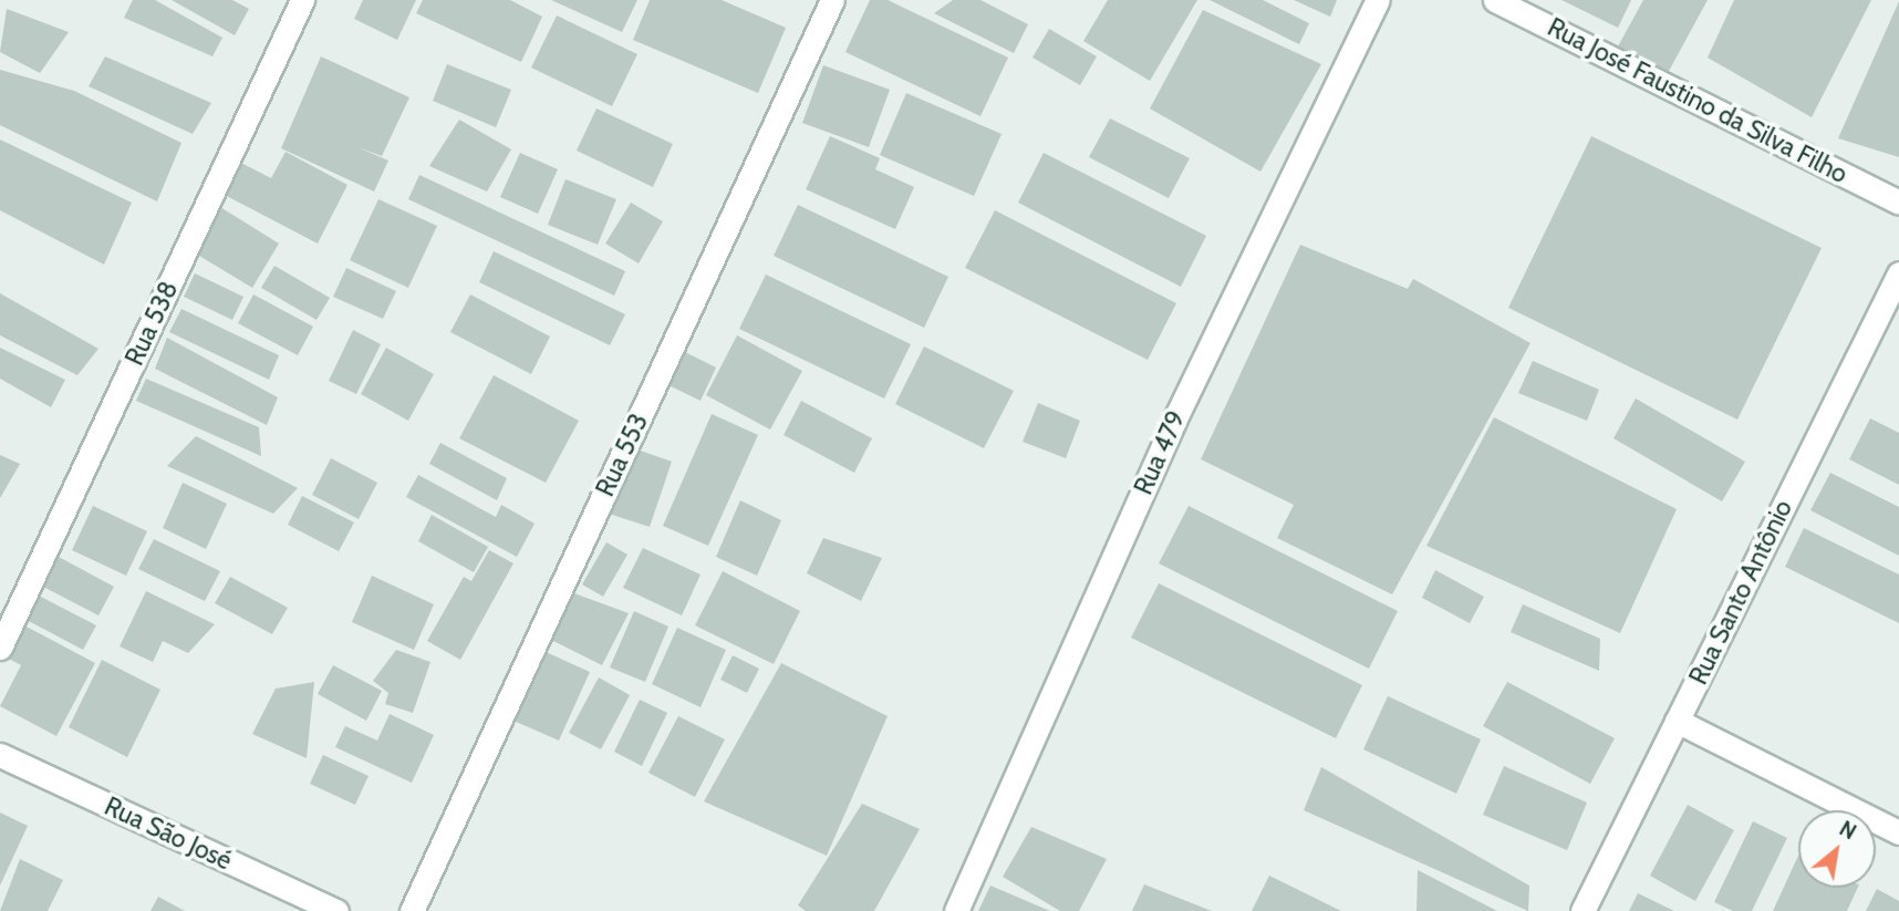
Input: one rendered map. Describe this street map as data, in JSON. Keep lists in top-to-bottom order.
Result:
{
  "streets": {
    "street": [
      "Rua José Faustino da Silva Filho",
      "Rua 538",
      "Rua 479",
      "Rua 553",
      "Rua Santo Antônio",
      "Rua São José"
    ]
  },
  "north": "top right"
}
